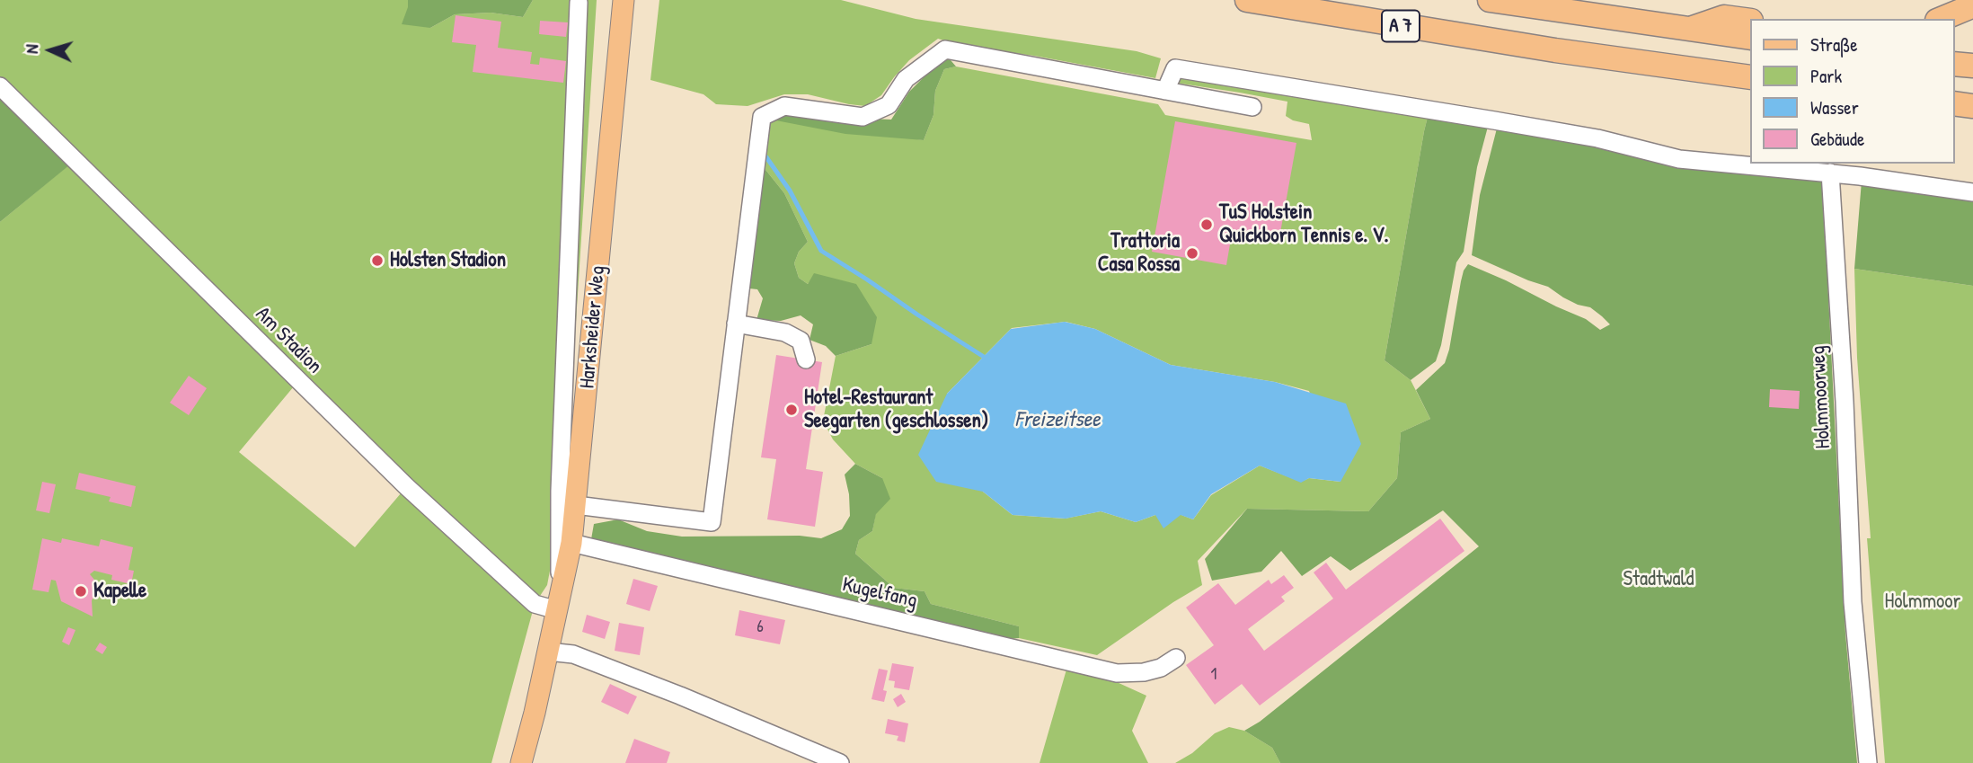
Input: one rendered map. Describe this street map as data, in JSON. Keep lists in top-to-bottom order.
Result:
{
  "streets": {
    "highway": ["A 7"],
    "main road": ["Harksheider Weg"],
    "street": ["Am Stadion", "Holmmoorweg", "Kugelfang"]
  },
  "crossings": [
    ["Harksheider Weg", "Am Stadion"],
    ["Harksheider Weg", "Kugelfang"]
  ],
  "water": ["Freizeitsee"],
  "parks": ["Stadtwald", "Holmmoor"],
  "places": [
    "TuS Holstein Quickborn Tennis e. V.",
    "Trattoria Casa Rossa",
    "Holsten Stadion",
    "Hotel-Restaurant Seegarten (geschlossen)",
    "Kapelle"
  ],
  "house_numbers": ["6", "1"],
  "legend": [
    "Straße",
    "Park",
    "Wasser",
    "Gebäude"
  ],
  "north": "left"
}
